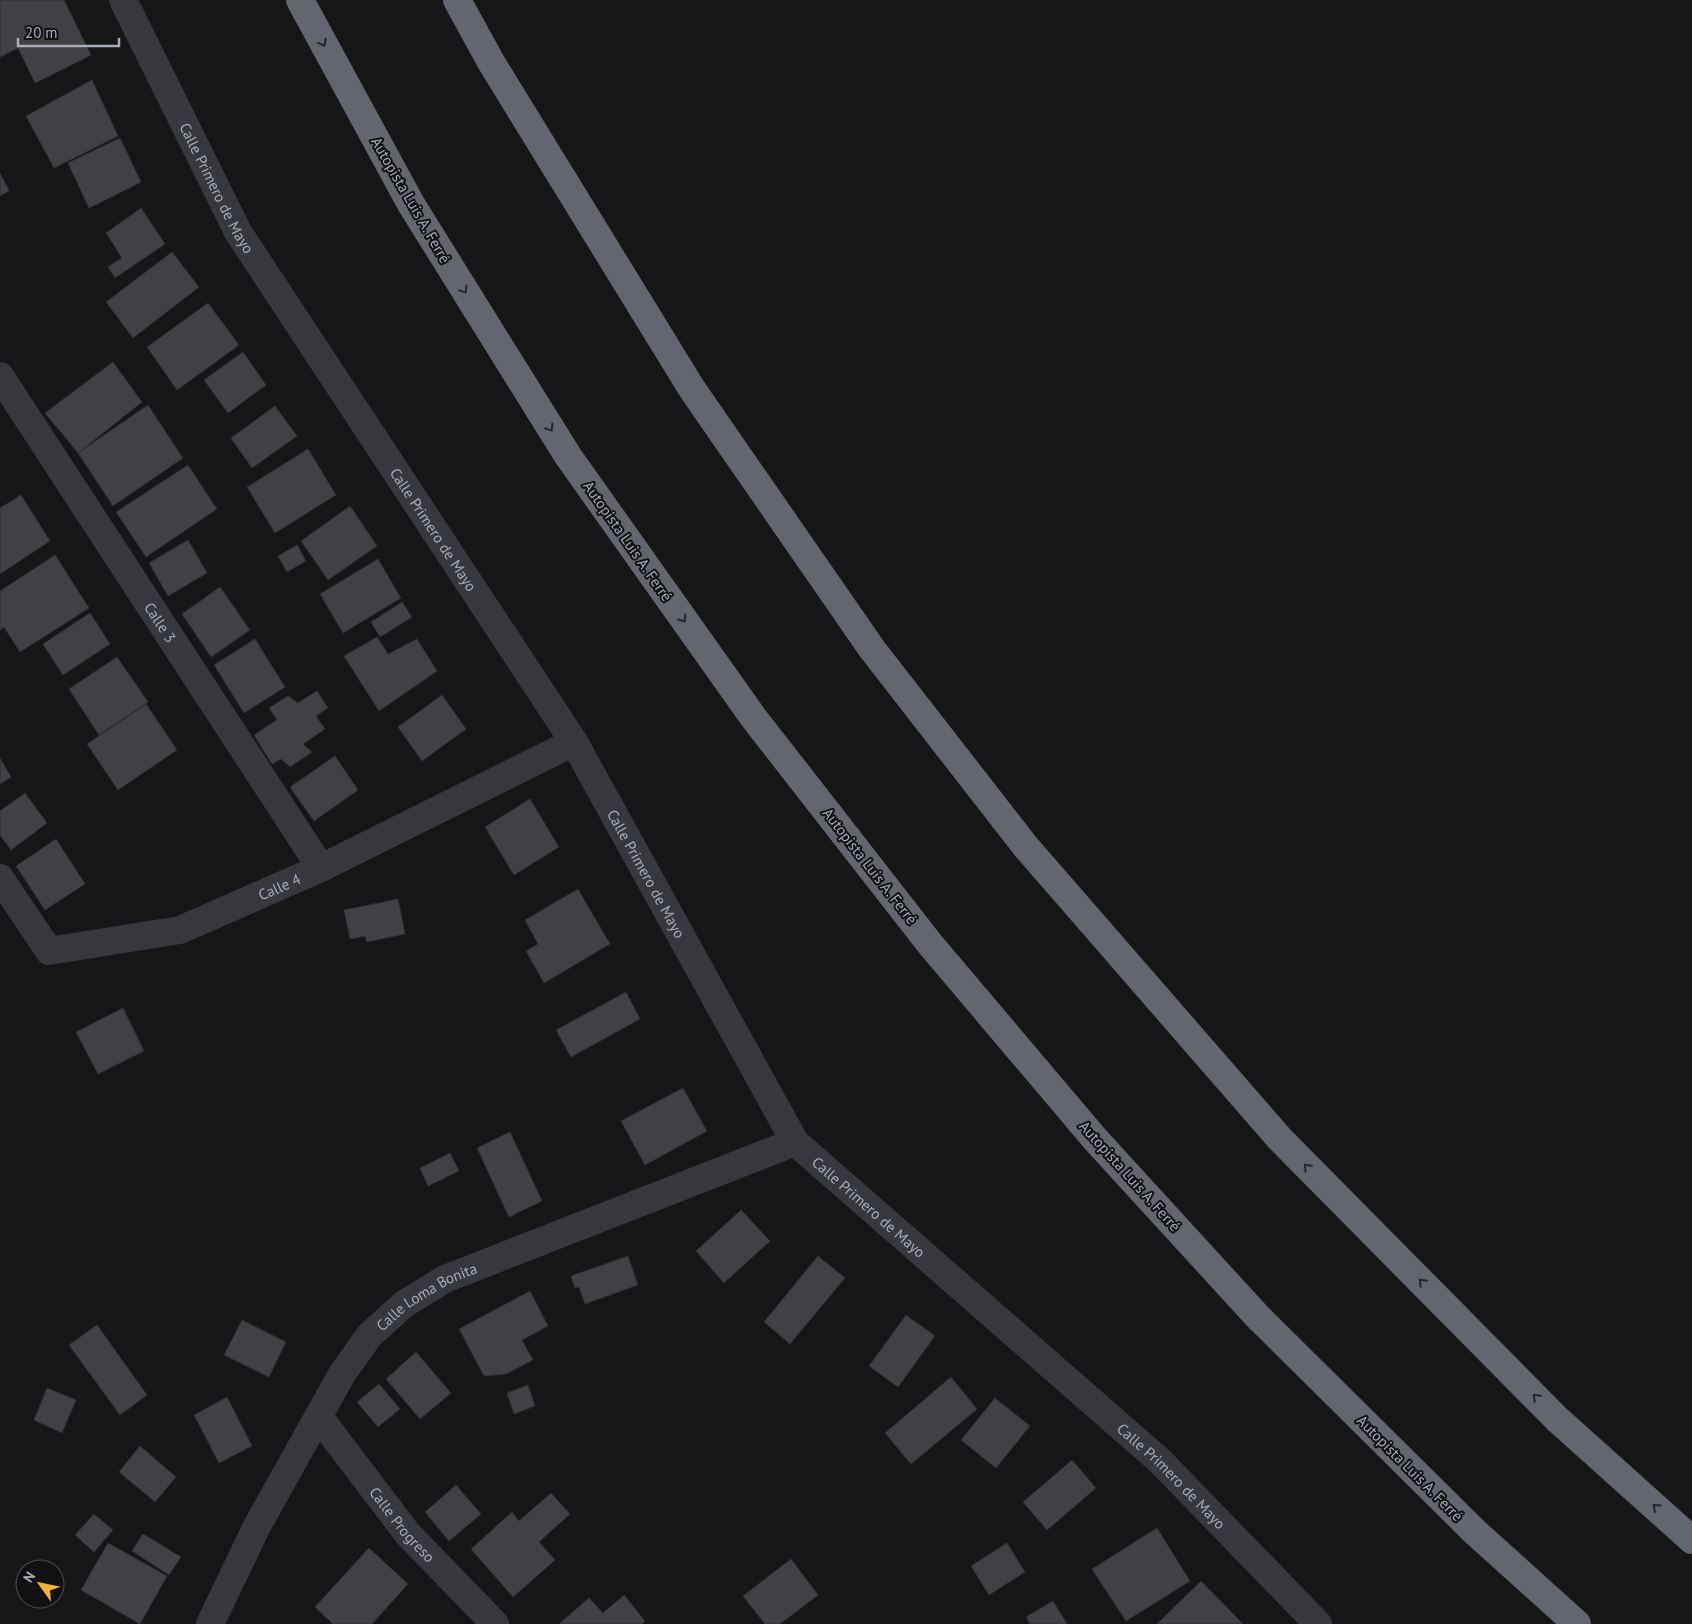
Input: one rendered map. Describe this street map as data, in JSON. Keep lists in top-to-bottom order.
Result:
{
  "streets": {
    "highway": ["Autopista Luis A. Ferré"],
    "street": [
      "Calle Primero de Mayo",
      "Calle 3",
      "Calle 4",
      "Calle Loma Bonita",
      "Calle Progreso"
    ]
  },
  "crossings": [
    ["Calle Primero de Mayo", "Calle 4"],
    ["Calle Primero de Mayo", "Calle Loma Bonita"],
    ["Calle 3", "Calle 4"],
    ["Calle Loma Bonita", "Calle Progreso"]
  ],
  "scale_bar": "20 m",
  "north": "top left"
}
